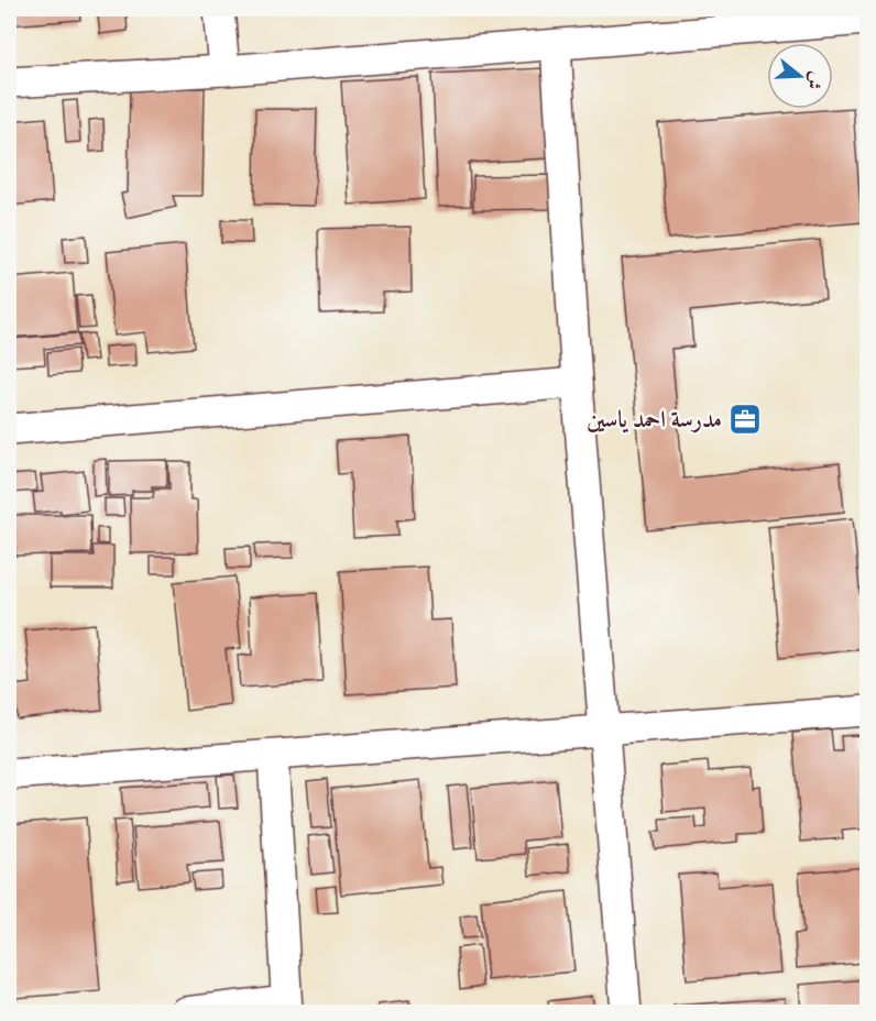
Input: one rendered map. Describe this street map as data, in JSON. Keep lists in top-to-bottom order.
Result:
{
  "places": {
    "office": ["مدرسة احمد ياسين"]
  },
  "north": "right"
}
